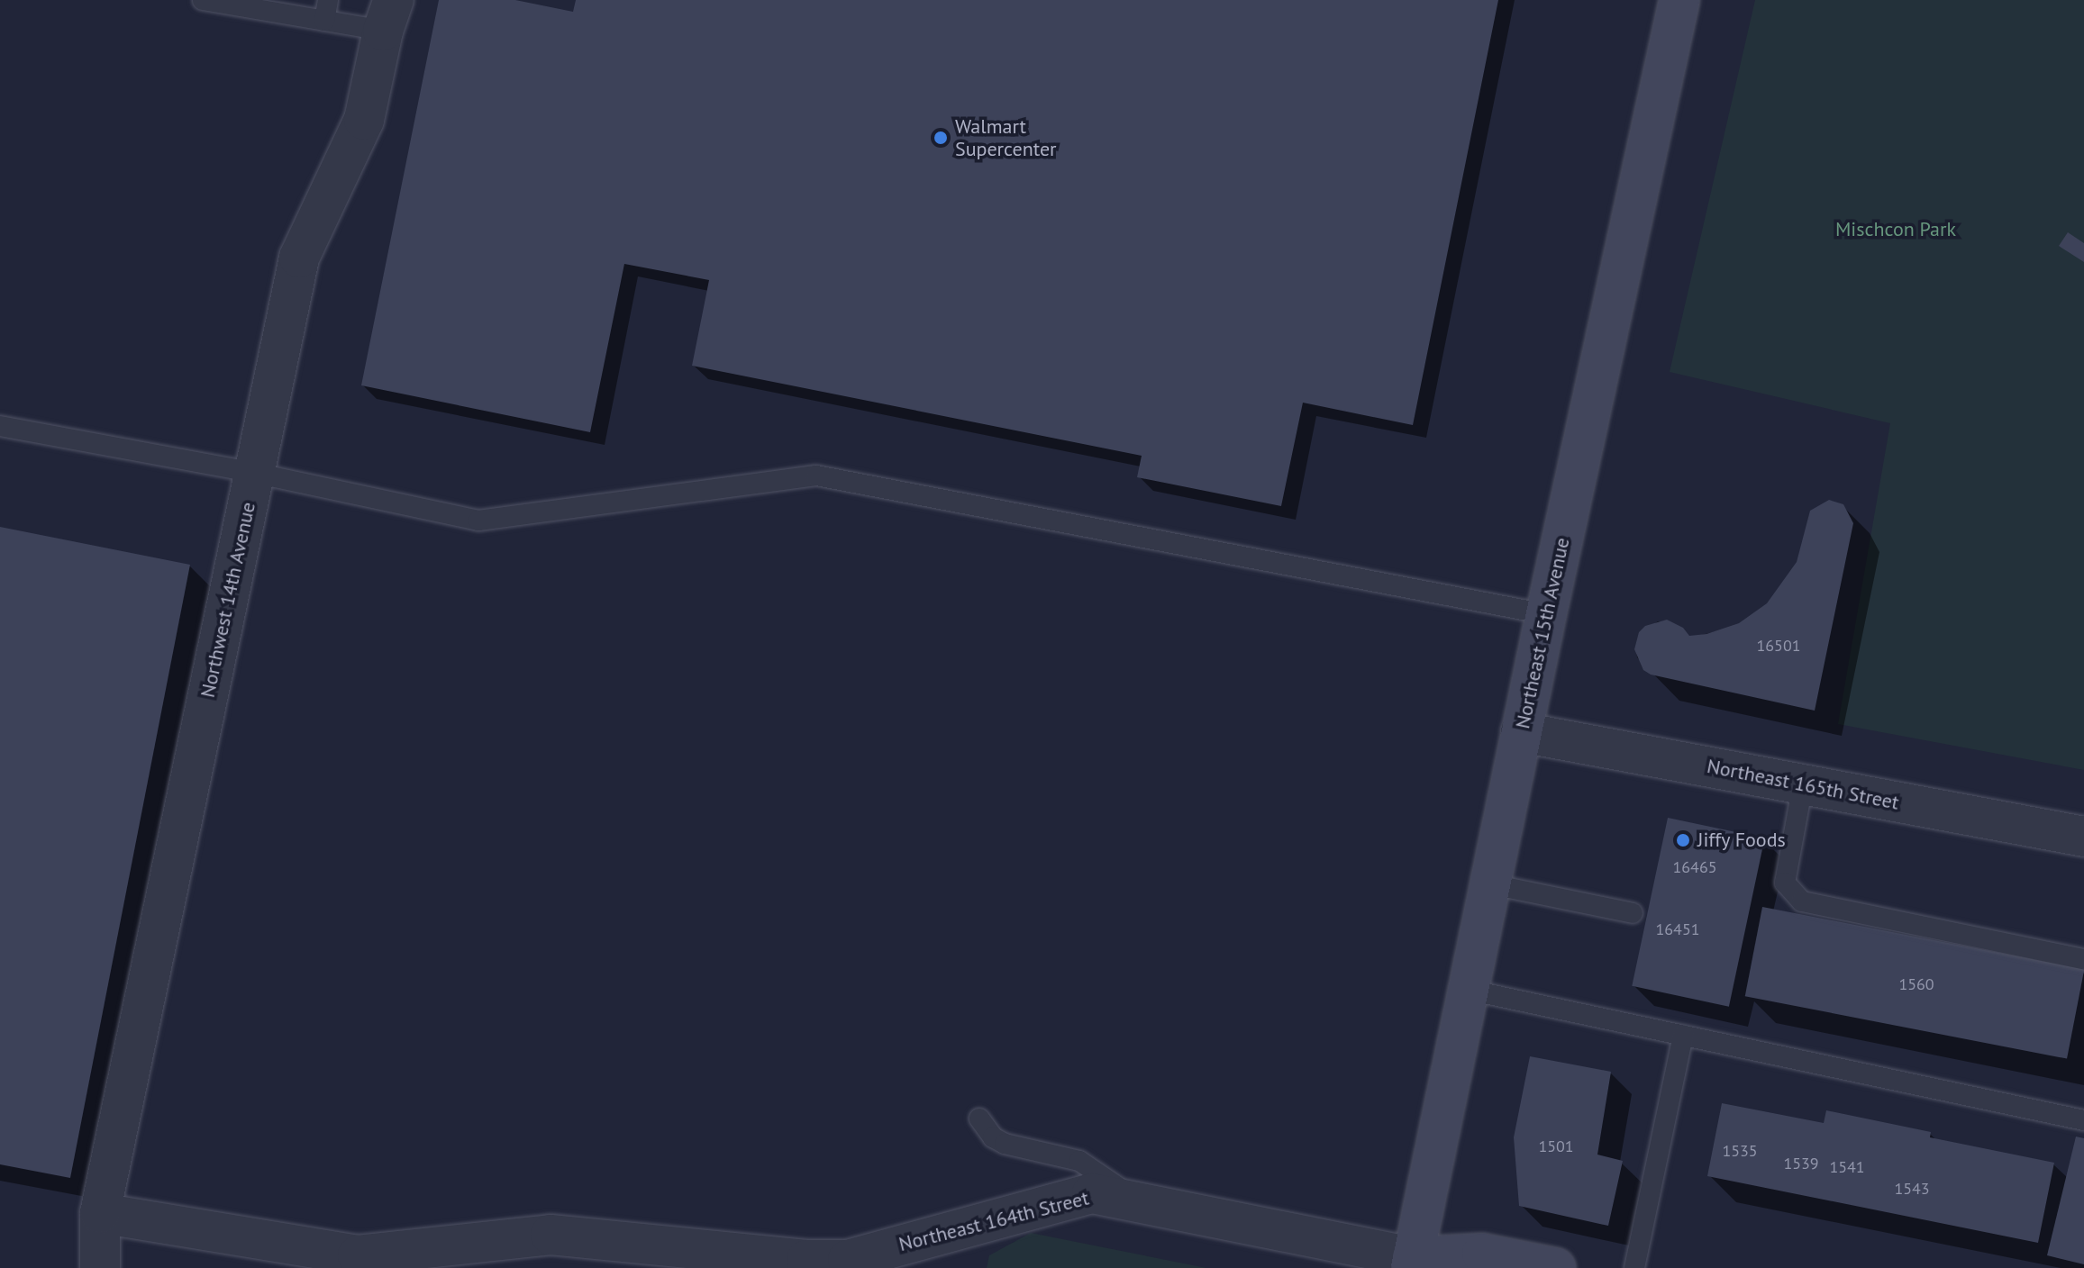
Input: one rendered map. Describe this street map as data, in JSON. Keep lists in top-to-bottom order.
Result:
{
  "streets": {
    "street": [
      "Northwest 14th Avenue",
      "Northeast 15th Avenue",
      "Northeast 165th Street",
      "Northeast 164th Street"
    ]
  },
  "crossings": [
    ["Northwest 14th Avenue", "Northeast 164th Street"],
    ["Northeast 15th Avenue", "Northeast 165th Street"],
    ["Northeast 15th Avenue", "Northeast 164th Street"]
  ],
  "parks": ["Mischcon Park"],
  "places": ["Walmart Supercenter", "Jiffy Foods"],
  "house_numbers": [
    "16501",
    "16465",
    "16451",
    "1560",
    "1501",
    "1535",
    "1539",
    "1541",
    "1543"
  ]
}
